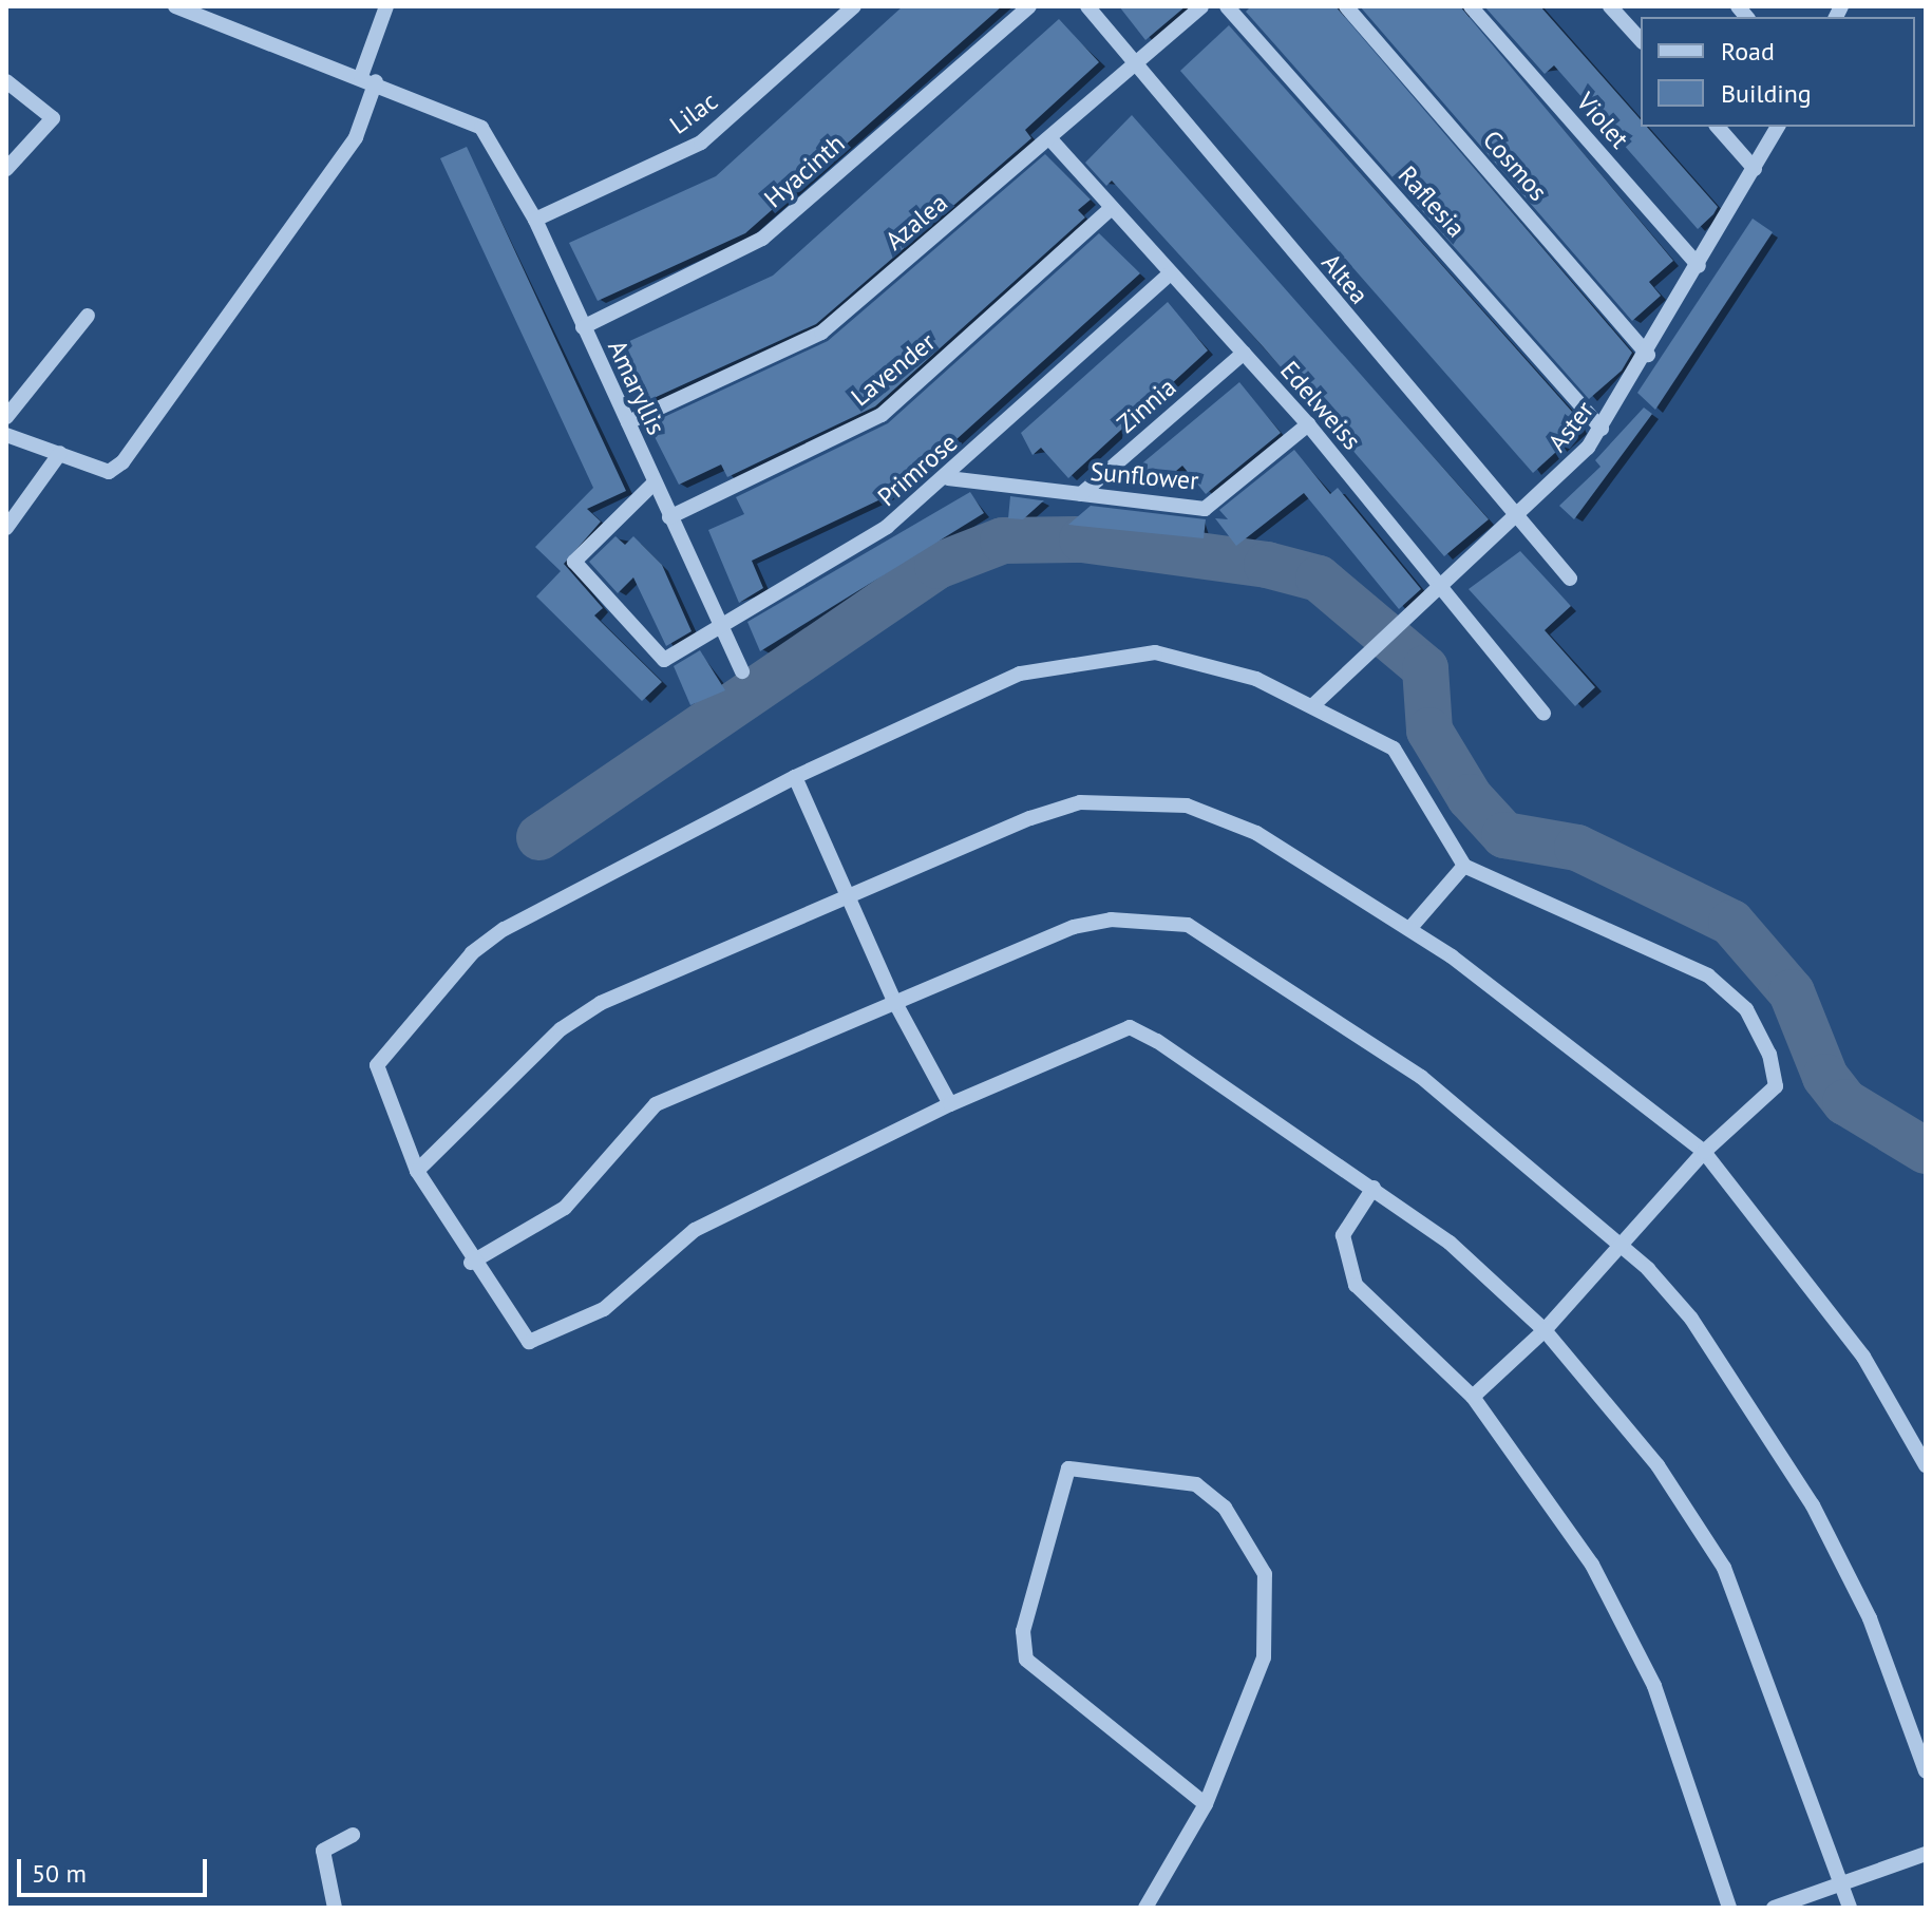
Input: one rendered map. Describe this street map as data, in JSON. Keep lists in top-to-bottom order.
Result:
{
  "streets": {
    "street": [
      "Lilac",
      "Violet",
      "Cosmos",
      "Hyacinth",
      "Raflesia",
      "Azalea",
      "Altea",
      "Lavender",
      "Amaryllis",
      "Zinnia",
      "Edelweiss",
      "Aster",
      "Primrose",
      "Sunflower"
    ]
  },
  "crossings": [
    ["Lilac", "Amaryllis"],
    ["Violet", "Aster"],
    ["Cosmos", "Aster"],
    ["Hyacinth", "Amaryllis"],
    ["Raflesia", "Aster"],
    ["Azalea", "Altea"],
    ["Azalea", "Amaryllis"],
    ["Azalea", "Edelweiss"],
    ["Altea", "Aster"],
    ["Lavender", "Amaryllis"],
    ["Lavender", "Edelweiss"],
    ["Amaryllis", "Primrose"],
    ["Zinnia", "Edelweiss"],
    ["Zinnia", "Sunflower"],
    ["Edelweiss", "Aster"],
    ["Edelweiss", "Primrose"],
    ["Edelweiss", "Sunflower"],
    ["Primrose", "Sunflower"]
  ],
  "legend": ["Road", "Building"],
  "scale_bar": "50 m"
}
